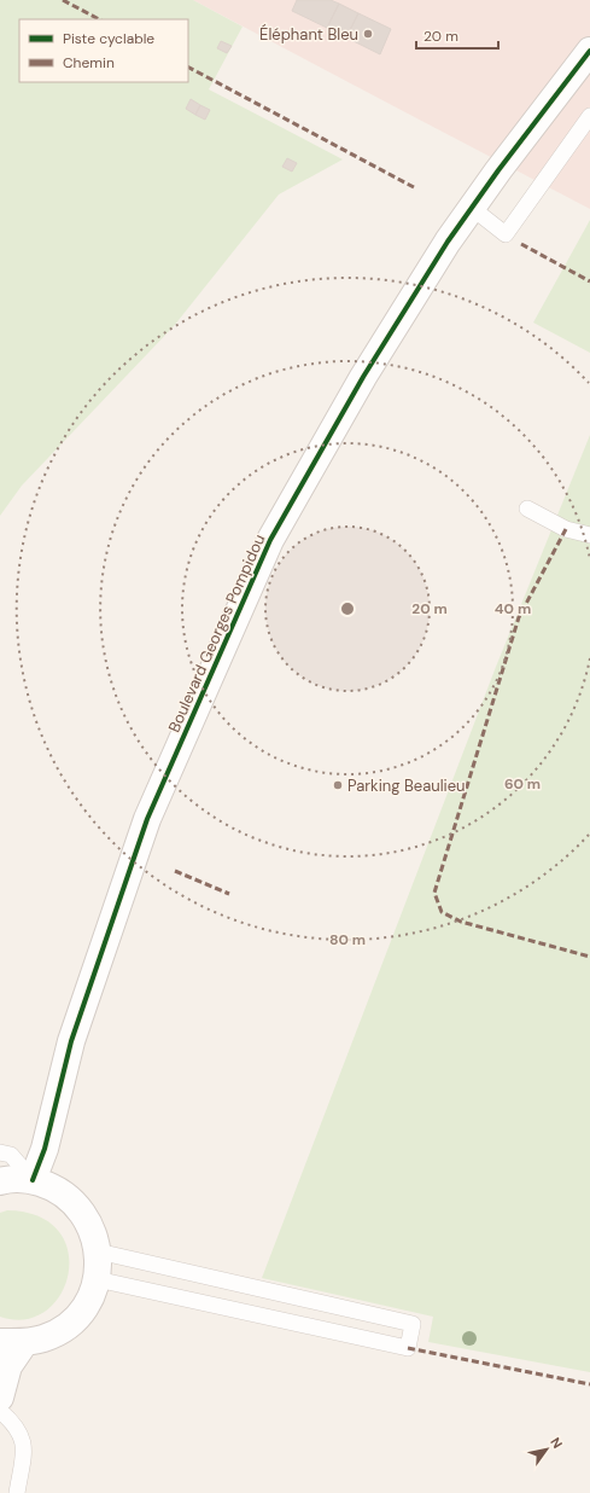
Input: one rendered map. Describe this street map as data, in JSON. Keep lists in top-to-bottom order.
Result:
{
  "streets": {
    "street": ["Boulevard Georges Pompidou"]
  },
  "places": ["Éléphant Bleu", "Parking Beaulieu"],
  "legend": ["Piste cyclable", "Chemin"],
  "scale_bar": "20 m",
  "north": "top right",
  "rings": [
    "20 m",
    "40 m",
    "60 m",
    "80 m"
  ]
}
